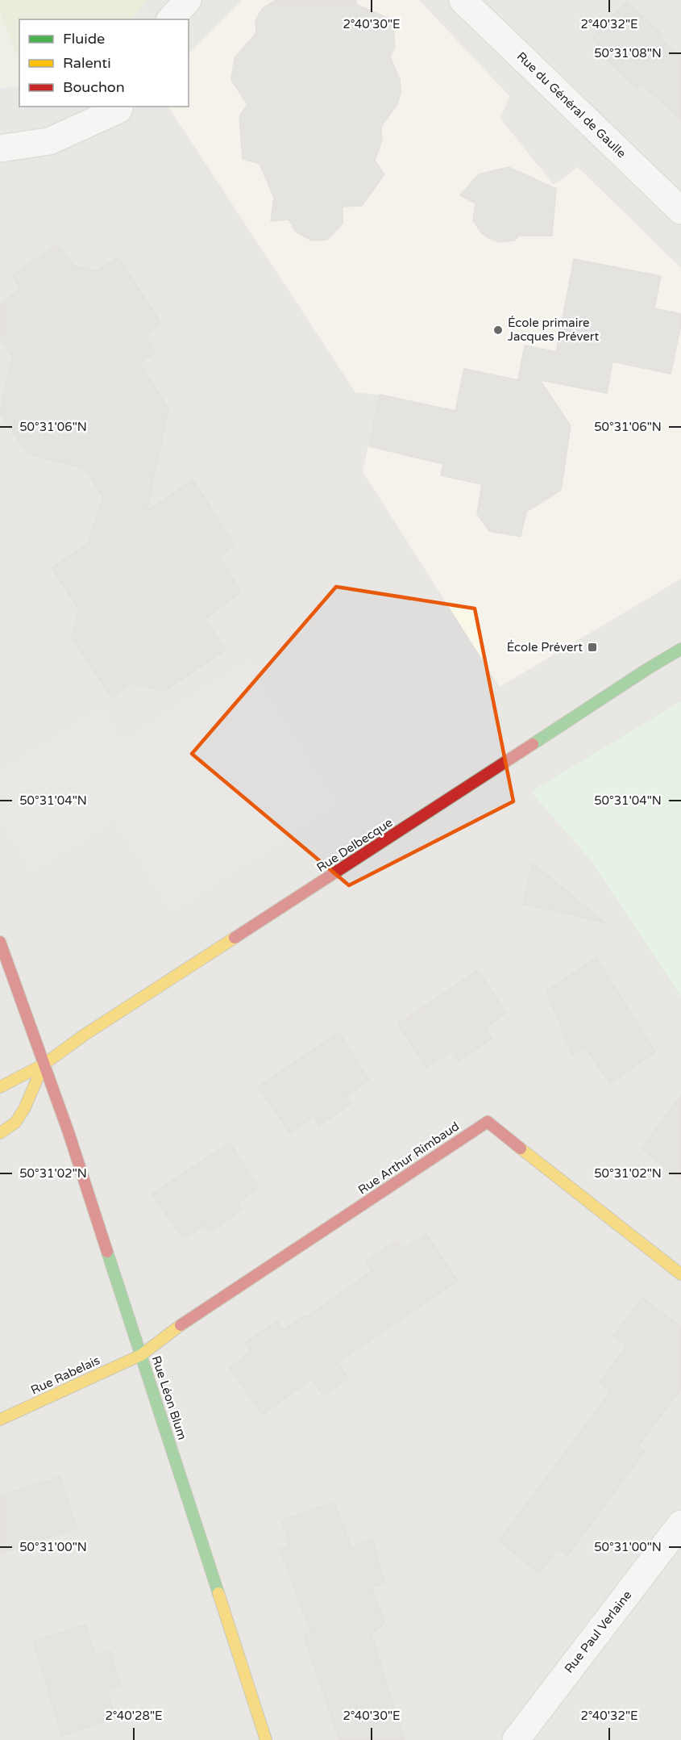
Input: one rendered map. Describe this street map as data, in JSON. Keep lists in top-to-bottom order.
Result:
{
  "streets": {
    "street": [
      "Rue du Général de Gaulle",
      "Rue Delbecque",
      "Rue Arthur Rimbaud",
      "Rue Rabelais",
      "Rue Léon Blum",
      "Rue Paul Verlaine"
    ]
  },
  "crossings": [
    ["Rue Delbecque", "Rue Léon Blum"],
    ["Rue Arthur Rimbaud", "Rue Rabelais"],
    ["Rue Arthur Rimbaud", "Rue Léon Blum"],
    ["Rue Rabelais", "Rue Léon Blum"]
  ],
  "places": {
    "other": ["École primaire Jacques Prévert"],
    "transit": ["École Prévert"]
  },
  "legend": ["Fluide", "Ralenti", "Bouchon"],
  "coordinates": [
    "2°40'30\"E",
    "2°40'32\"E",
    "50°31'08\"N",
    "50°31'06\"N",
    "50°31'04\"N",
    "50°31'02\"N",
    "50°31'00\"N",
    "2°40'28\"E"
  ]
}
